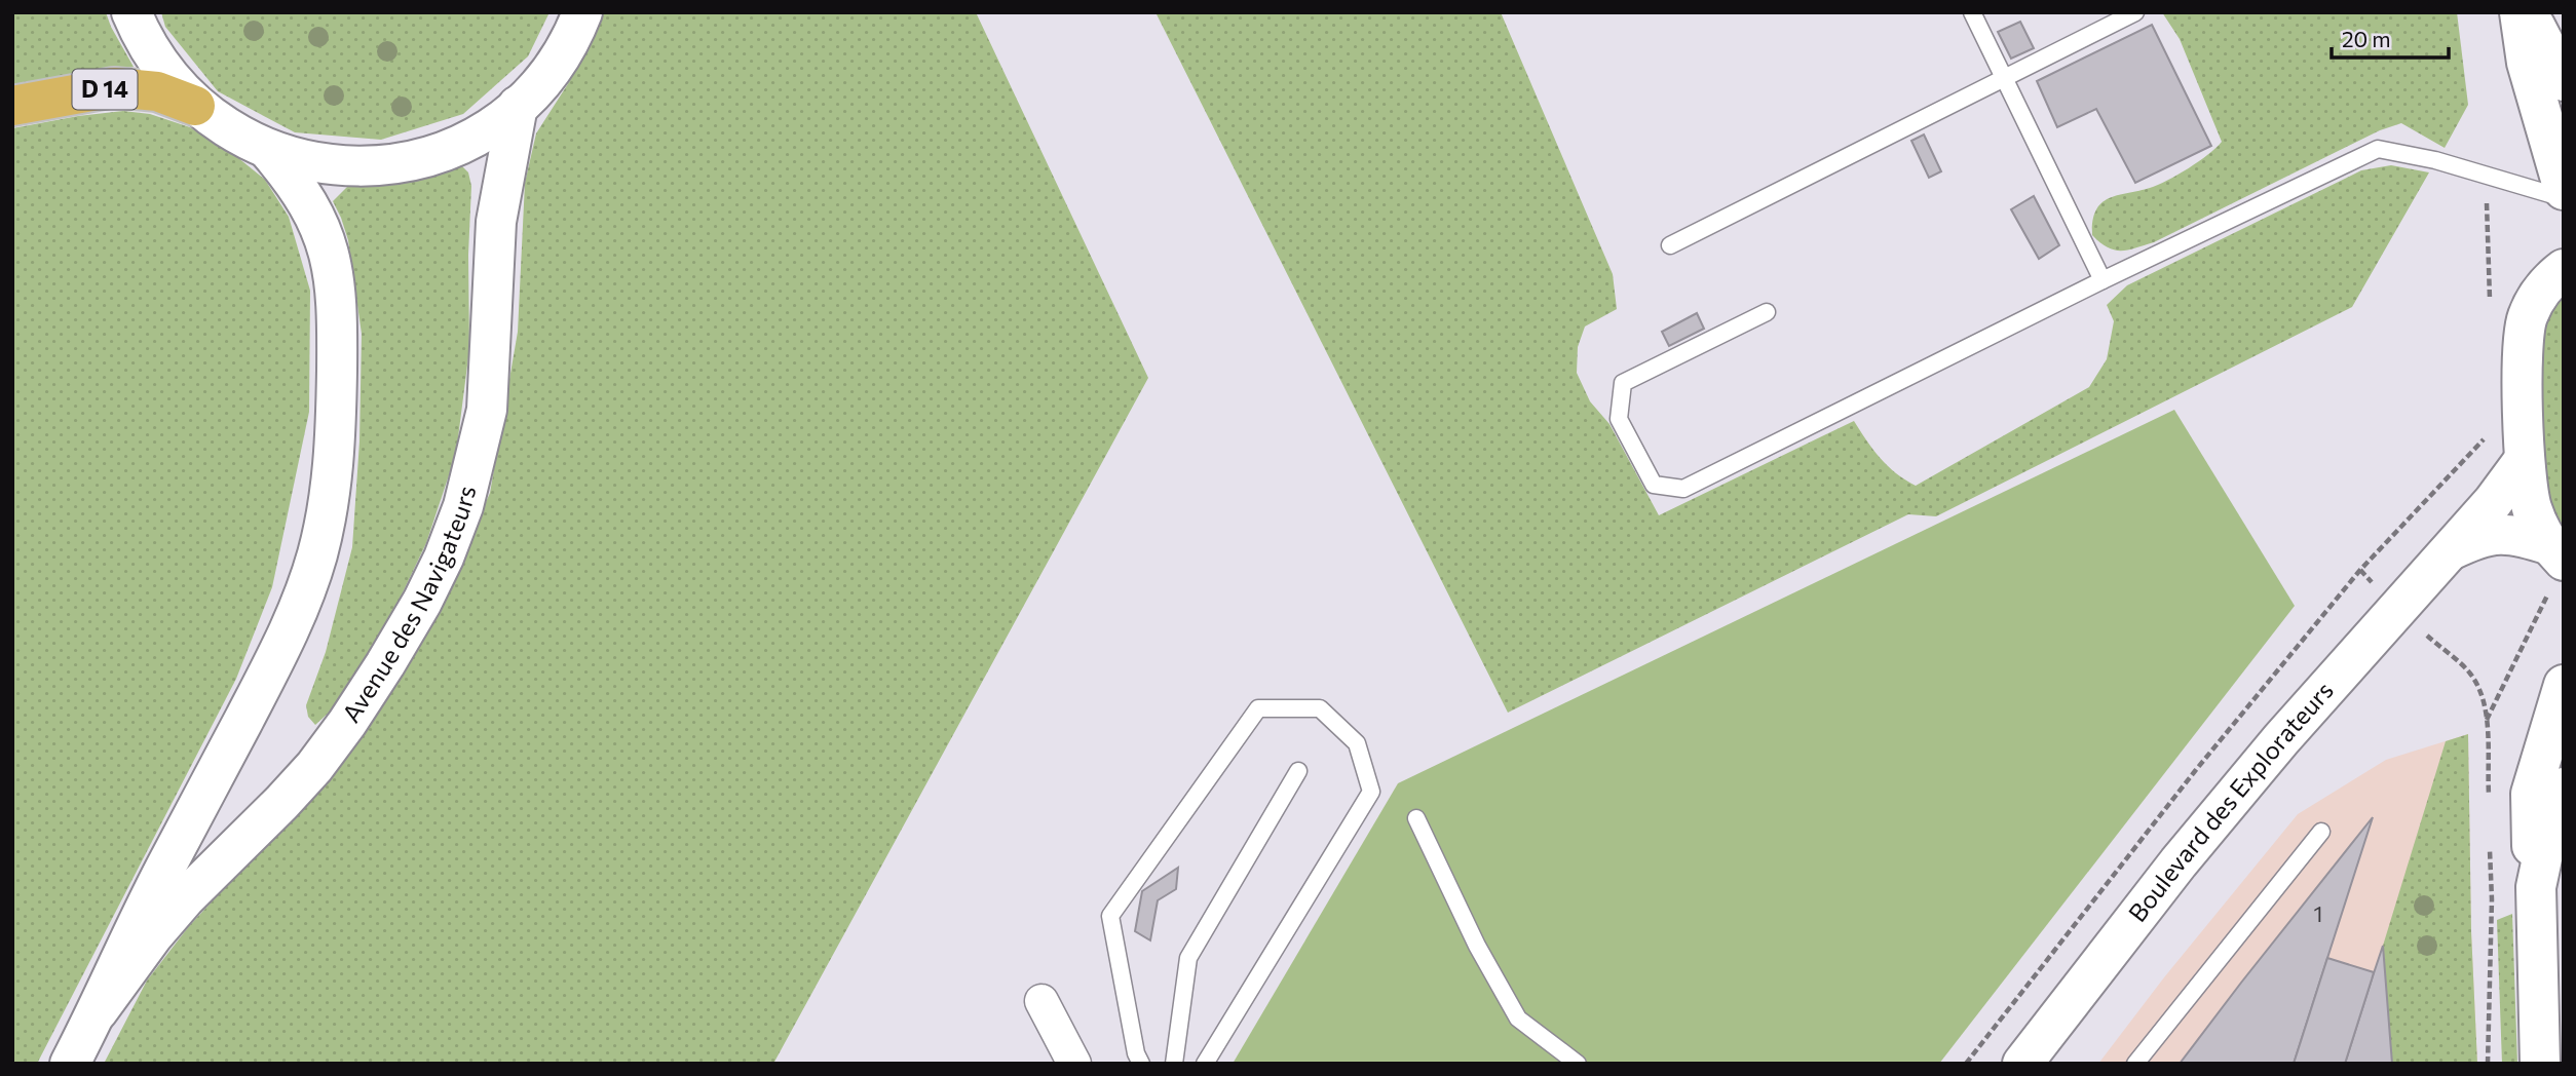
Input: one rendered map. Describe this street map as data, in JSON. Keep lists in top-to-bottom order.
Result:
{
  "streets": {
    "highway": ["D 14"],
    "main road": ["Avenue des Navigateurs", "Boulevard des Explorateurs"]
  },
  "house_numbers": ["1"],
  "scale_bar": "20 m"
}
